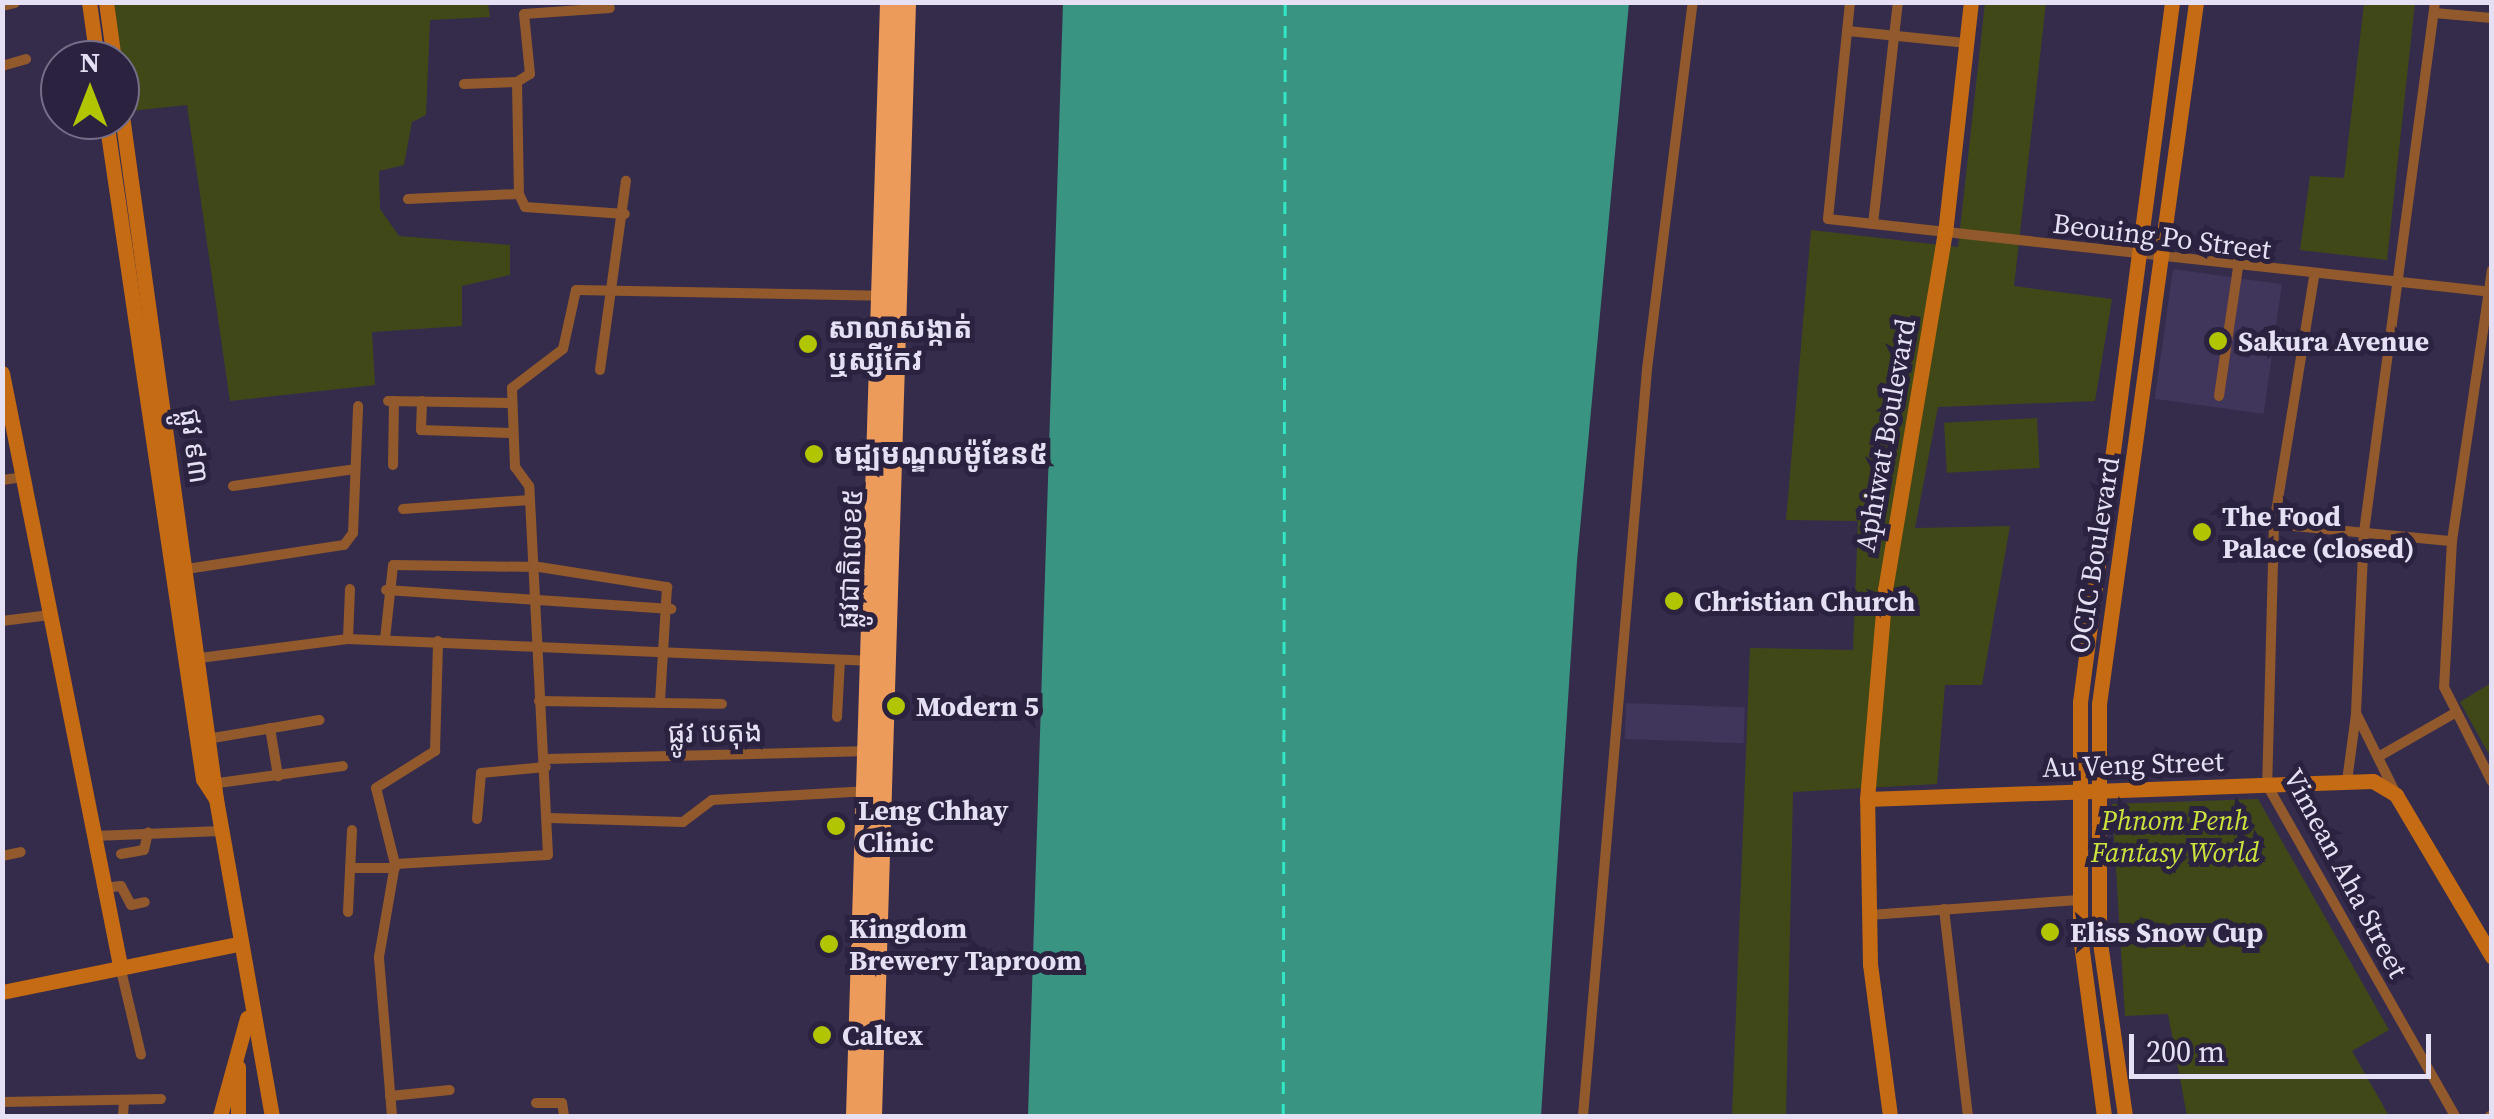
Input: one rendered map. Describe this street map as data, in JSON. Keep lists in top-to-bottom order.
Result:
{
  "streets": {
    "highway": ["ផ្លូវជាតិលេខ៥"],
    "street": [
      "Beouing Po Street",
      "Aphiwat Boulevard",
      "ផ្លូវ ៩៣",
      "OCIC Boulevard",
      "ផ្លូវ បេតុង",
      "Au Veng Street",
      "Vimean Aha Street"
    ]
  },
  "crossings": [
    ["Beouing Po Street", "Aphiwat Boulevard"],
    ["Beouing Po Street", "OCIC Boulevard"],
    ["Beouing Po Street", "Vimean Aha Street"],
    ["Aphiwat Boulevard", "Au Veng Street"],
    ["OCIC Boulevard", "Au Veng Street"],
    ["ផ្លូវជាតិលេខ៥", "ផ្លូវ បេតុង"],
    ["Au Veng Street", "Vimean Aha Street"]
  ],
  "parks": ["Phnom Penh Fantasy World"],
  "places": [
    "Sakura Avenue",
    "សាលាសង្កាត់ ឬស្សីកែវ",
    "មជ្ឍមណ្ឌលម៉ូឌែន៥",
    "The Food Palace (closed)",
    "Christian Church",
    "Modern 5",
    "Leng Chhay Clinic",
    "Eliss Snow Cup",
    "Kingdom Brewery Taproom",
    "Caltex"
  ],
  "scale_bar": "200 m",
  "north": "top"
}
